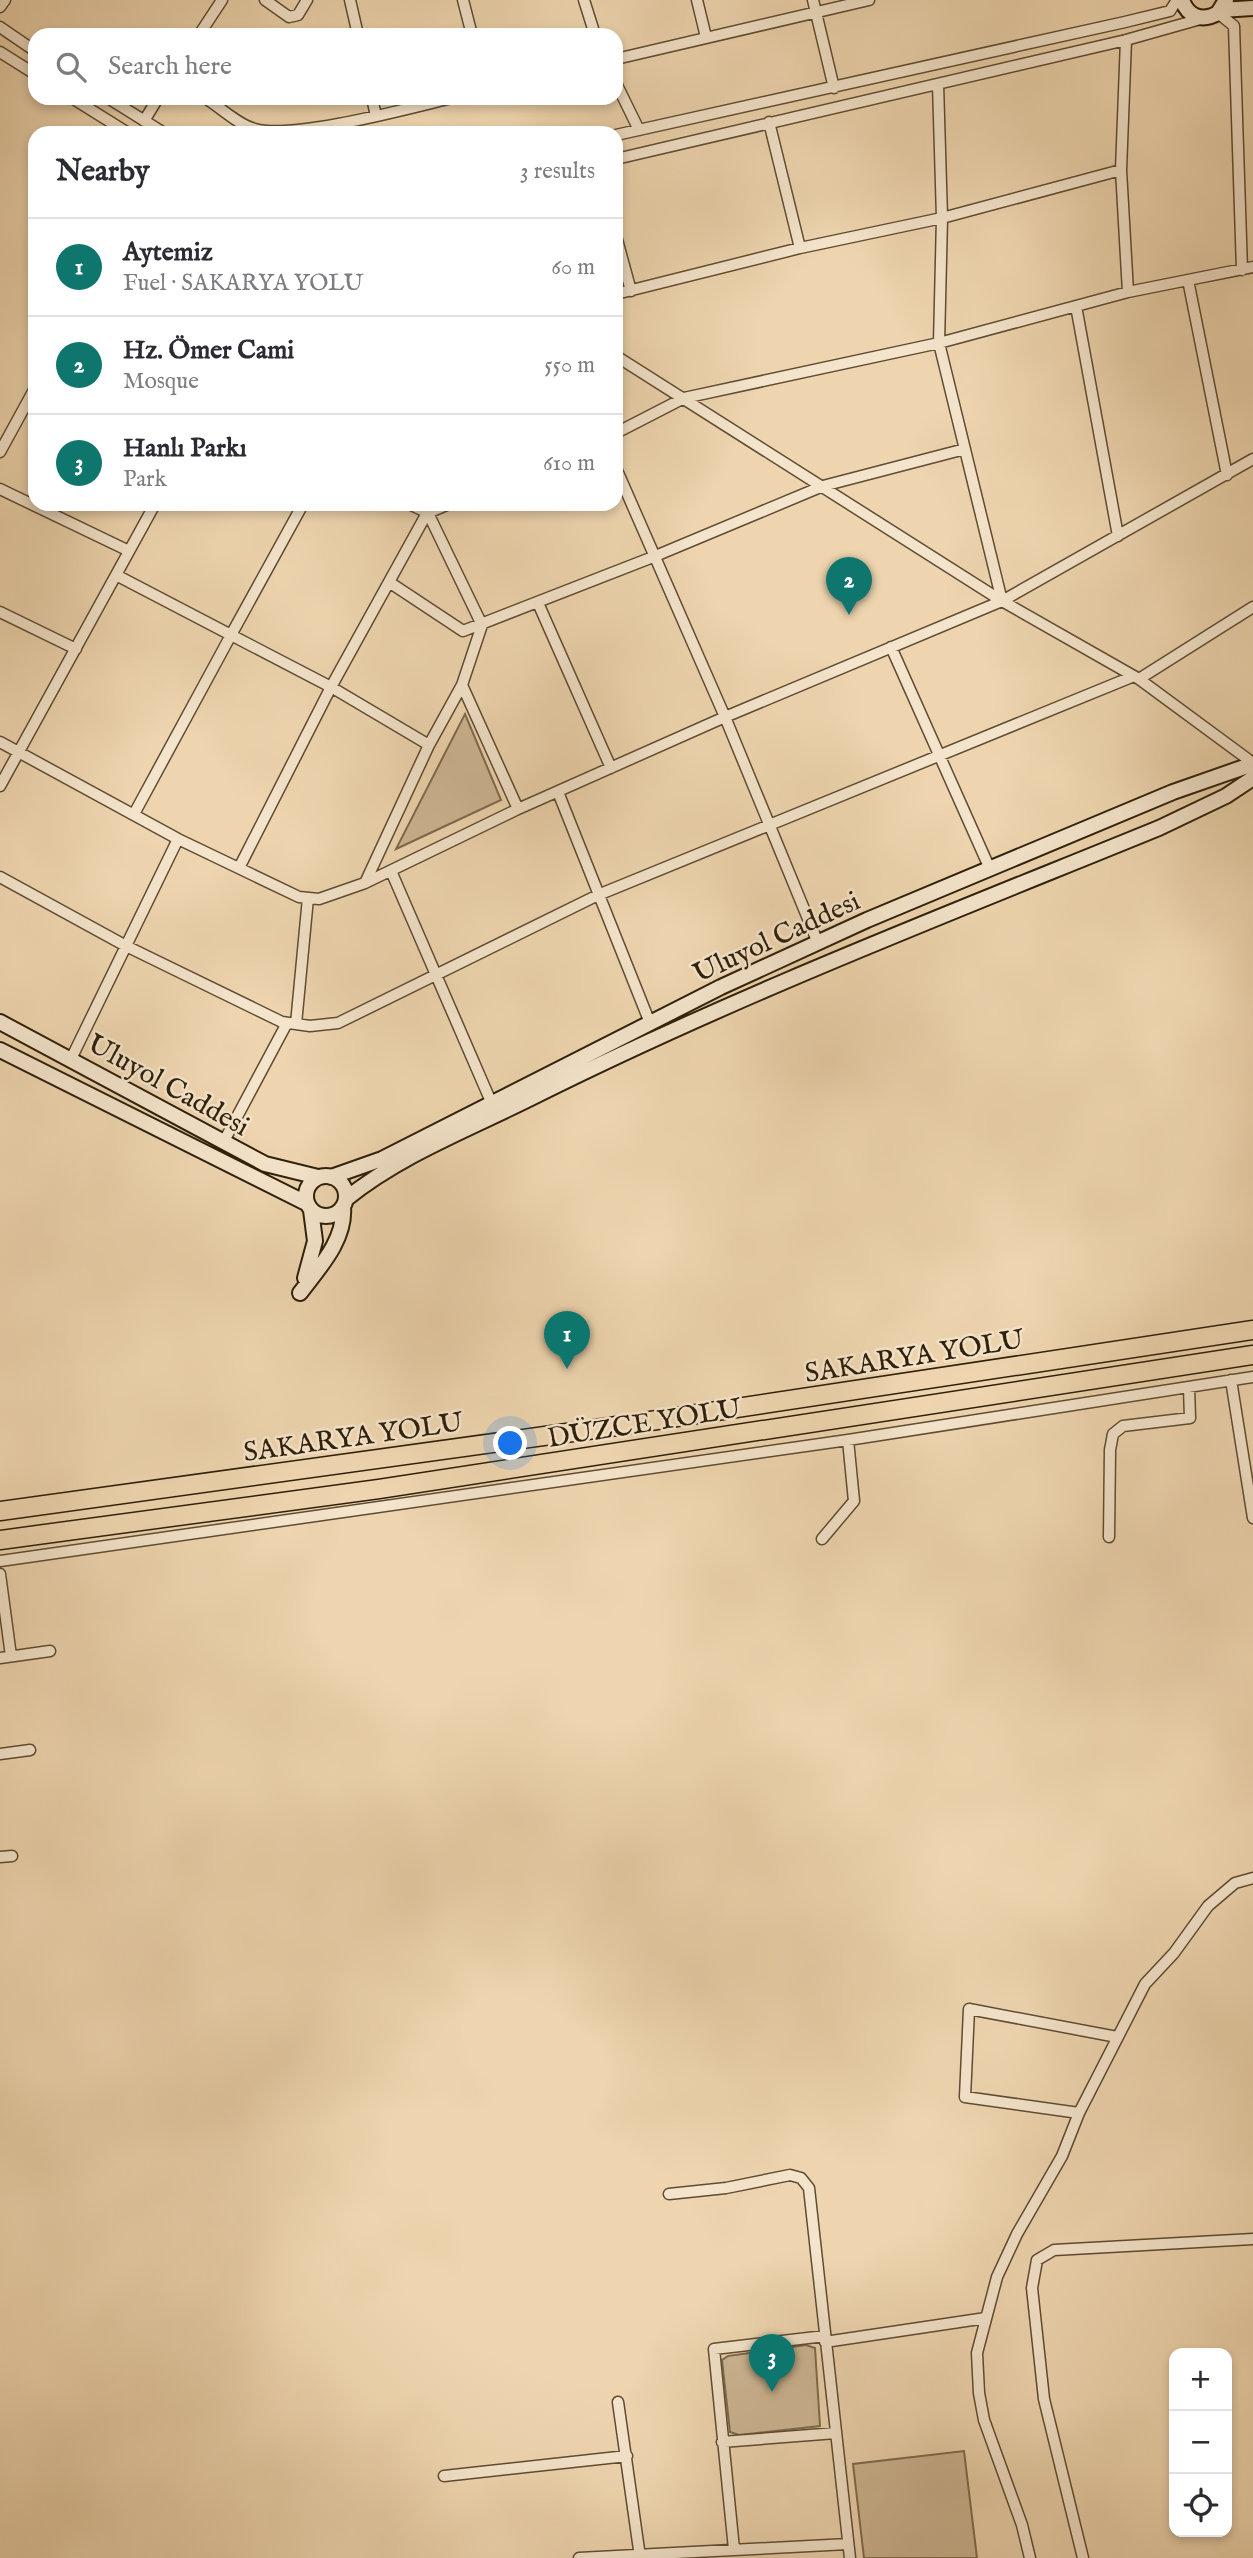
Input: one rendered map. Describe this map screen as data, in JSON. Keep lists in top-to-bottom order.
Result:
{
  "streets": {
    "highway": ["SAKARYA YOLU", "DÜZCE YOLU"],
    "main road": ["Uluyol Caddesi"]
  },
  "page": {
    "search": "Search here",
    "heading": ["Nearby", "3 results"],
    "list": [
      {
        "mark": "1",
        "name": "Aytemiz",
        "note": "Fuel · SAKARYA YOLU",
        "value": "60 m"
      },
      {
        "mark": "2",
        "name": "Hz. Ömer Cami",
        "note": "Mosque",
        "value": "550 m"
      },
      {
        "mark": "3",
        "name": "Hanlı Parkı",
        "note": "Park",
        "value": "610 m"
      }
    ],
    "pins": ["2", "1", "3"],
    "map_buttons": ["+", "−"]
  }
}
